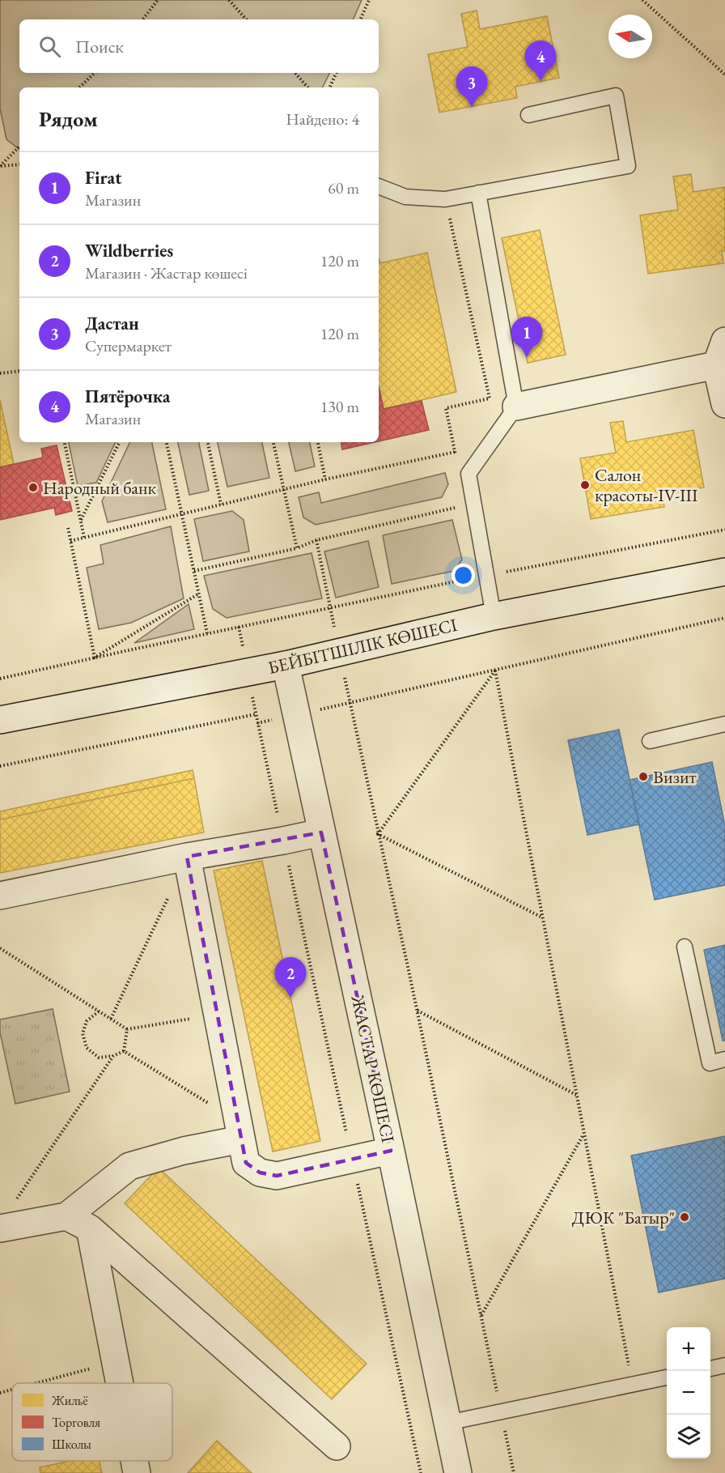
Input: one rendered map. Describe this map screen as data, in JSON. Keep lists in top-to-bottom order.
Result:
{
  "streets": {
    "street": ["БЕЙБІТШІЛІК КӨШЕСІ", "ЖАСТАР КӨШЕСІ"]
  },
  "crossings": [
    ["БЕЙБІТШІЛІК КӨШЕСІ", "ЖАСТАР КӨШЕСІ"]
  ],
  "places": [
    "Салон красоты-IV-III",
    "Народный банк",
    "Визит",
    "ДЮК \"Батыр\""
  ],
  "legend": ["Жильё", "Торговля", "Школы"],
  "north": "left",
  "page": {
    "search": "Поиск",
    "pins": [
      "4",
      "3",
      "1",
      "2"
    ],
    "heading": ["Рядом", "Найдено: 4"],
    "list": [
      {
        "mark": "1",
        "name": "Firat",
        "note": "Магазин",
        "value": "60 m"
      },
      {
        "mark": "2",
        "name": "Wildberries",
        "note": "Магазин · Жастар көшесі",
        "value": "120 m"
      },
      {
        "mark": "3",
        "name": "Дастан",
        "note": "Супермаркет",
        "value": "120 m"
      },
      {
        "mark": "4",
        "name": "Пятёрочка",
        "note": "Магазин",
        "value": "130 m"
      }
    ],
    "map_buttons": ["+", "−"]
  }
}
